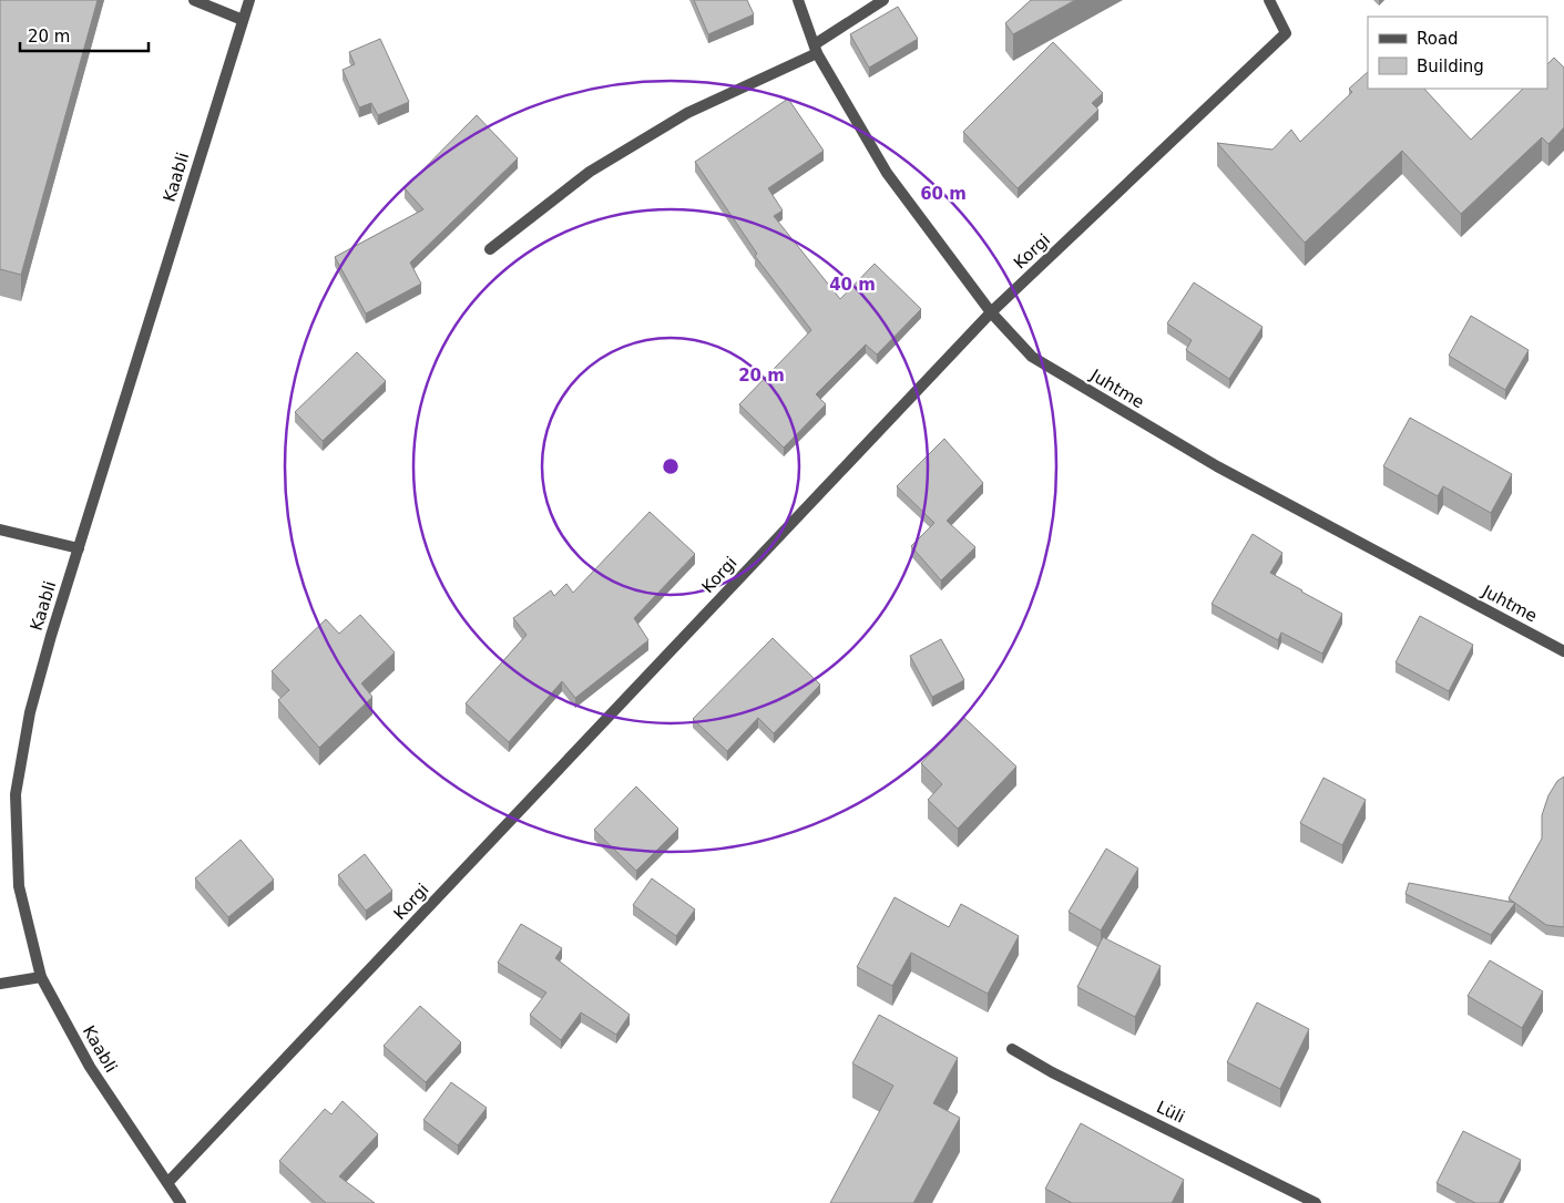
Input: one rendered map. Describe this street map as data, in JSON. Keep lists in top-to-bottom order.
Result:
{
  "streets": {
    "street": [
      "Kaabli",
      "Korgi",
      "Juhtme",
      "Lüli"
    ]
  },
  "crossings": [
    ["Kaabli", "Korgi"],
    ["Korgi", "Juhtme"]
  ],
  "legend": ["Road", "Building"],
  "scale_bar": "20 m",
  "rings": ["60 m", "40 m", "20 m"]
}
